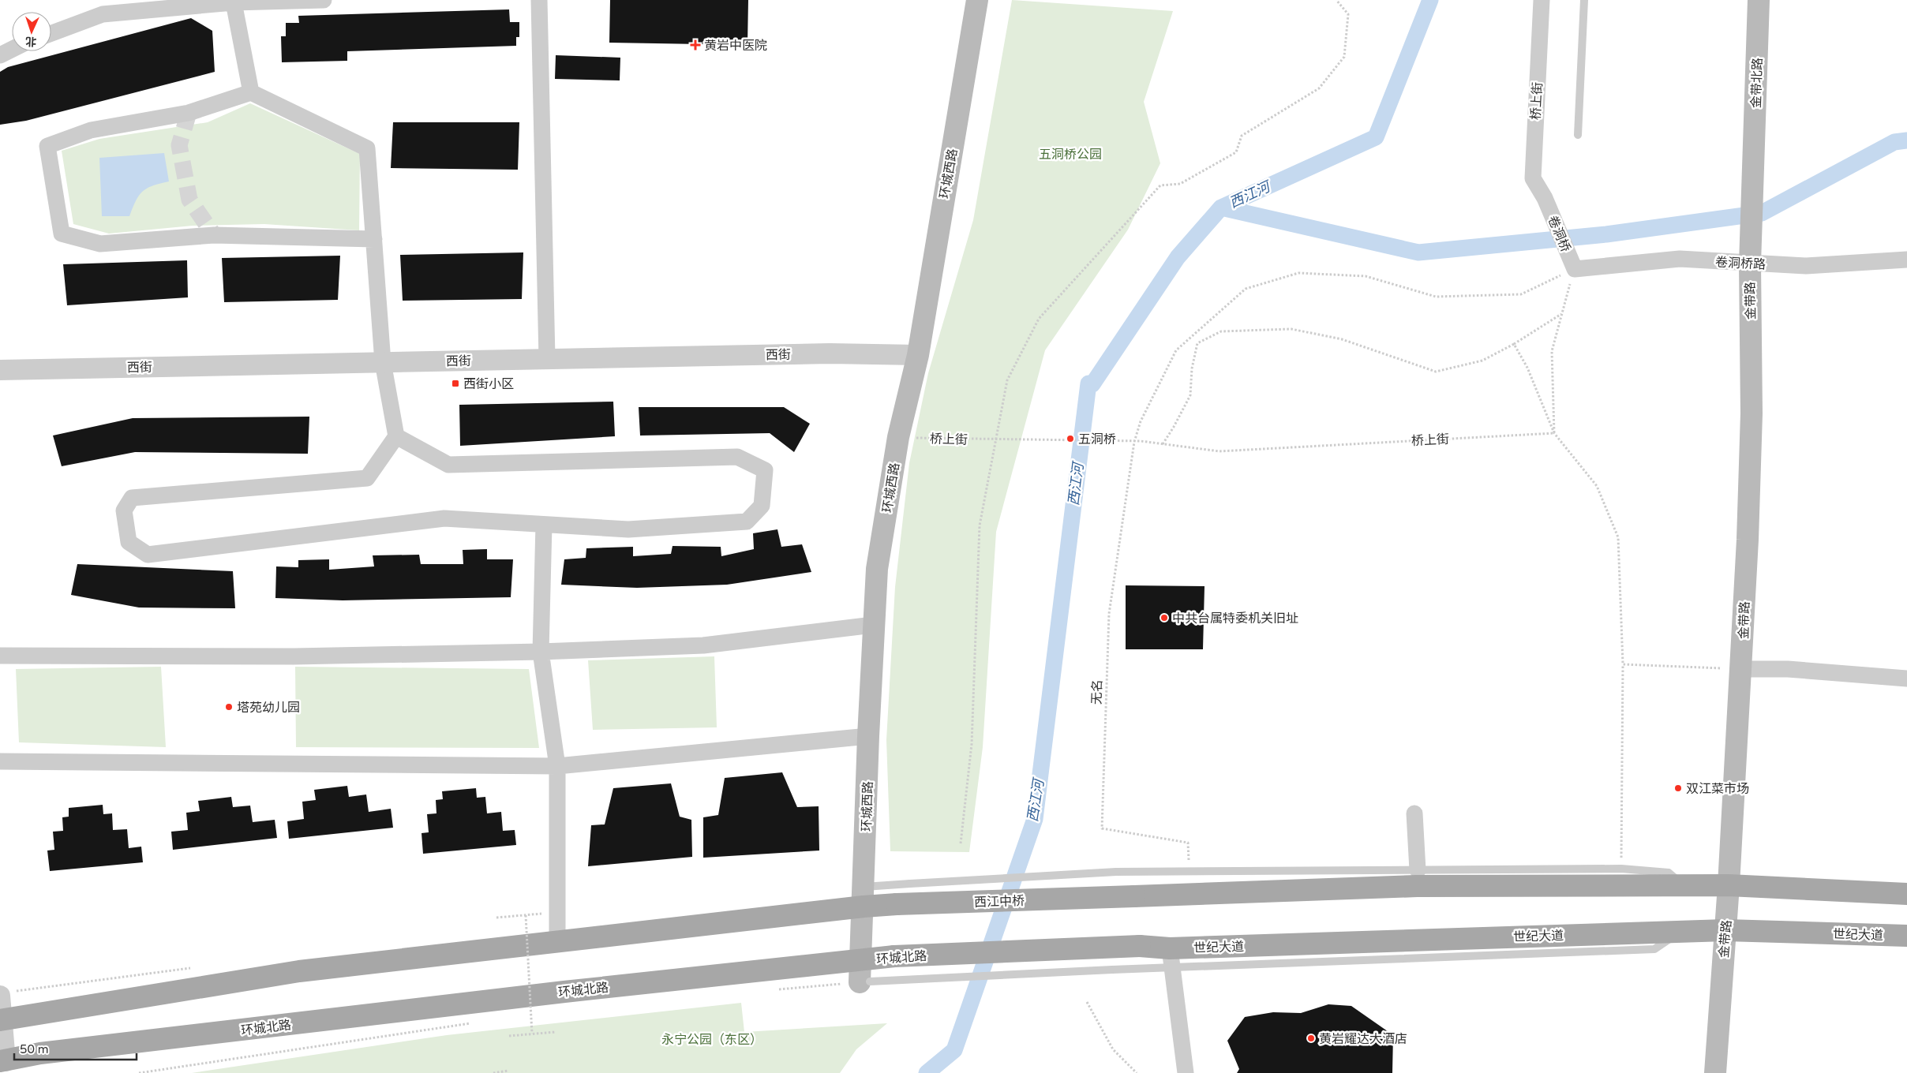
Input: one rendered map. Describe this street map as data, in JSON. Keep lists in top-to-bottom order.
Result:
{
  "streets": {
    "main road": [
      "金带北路",
      "环城西路",
      "金带路",
      "西江中桥",
      "世纪大道",
      "环城北路"
    ],
    "street": [
      "桥上街",
      "卷洞桥",
      "卷洞桥路",
      "西街"
    ],
    "path": ["无名"]
  },
  "crossings": [
    ["金带北路", "金带路"],
    ["桥上街", "环城西路"],
    ["桥上街", "卷洞桥"],
    ["桥上街", "无名"],
    ["环城西路", "西街"],
    ["环城西路", "西江中桥"],
    ["环城西路", "环城北路"],
    ["卷洞桥", "卷洞桥路"],
    ["卷洞桥路", "金带路"],
    ["金带路", "世纪大道"],
    ["世纪大道", "环城北路"]
  ],
  "water": ["西江河"],
  "parks": ["五洞桥公园", "永宁公园（东区）"],
  "places": {
    "health": ["黄岩中医院"],
    "transit": ["西街小区"],
    "other": [
      "五洞桥",
      "中共台属特委机关旧址",
      "塔苑幼儿园",
      "双江菜市场",
      "黄岩耀达大酒店"
    ]
  },
  "scale_bar": "50 m",
  "north": "bottom"
}
